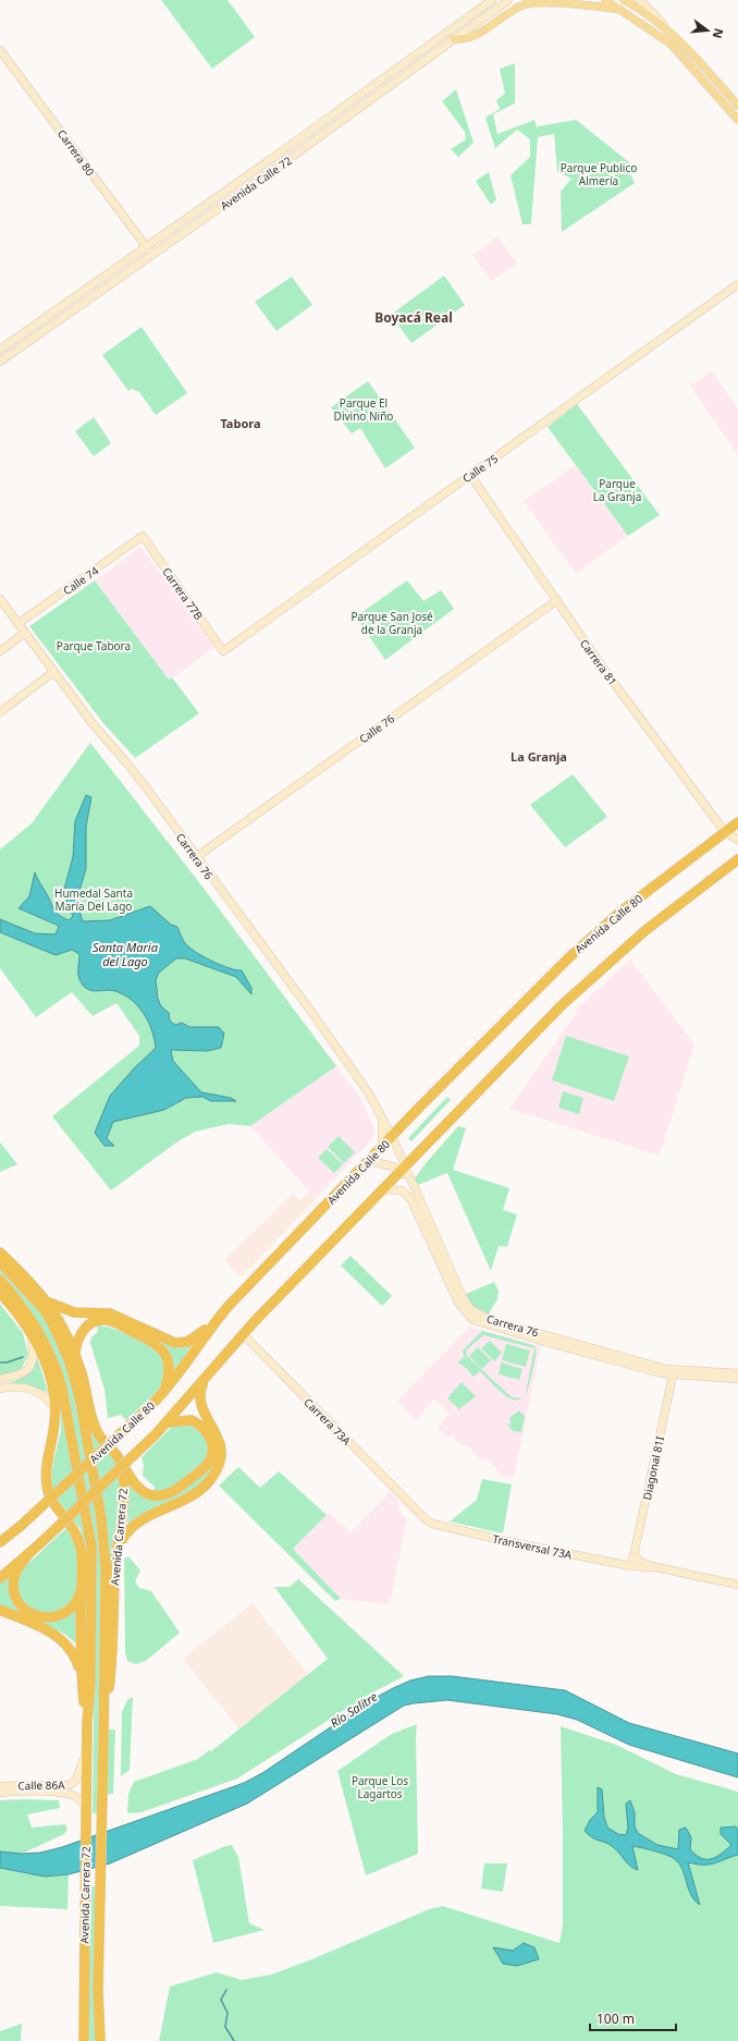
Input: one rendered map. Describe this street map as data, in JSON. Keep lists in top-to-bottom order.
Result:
{
  "streets": {
    "highway": ["Avenida Calle 80", "Avenida Carrera 72"],
    "street": [
      "Carrera 80",
      "Avenida Calle 72",
      "Calle 75",
      "Calle 74",
      "Carrera 77B",
      "Carrera 81",
      "Calle 76",
      "Carrera 76",
      "Carrera 73A",
      "Diagonal 81I",
      "Transversal 73A",
      "Calle 86A"
    ]
  },
  "crossings": [
    ["Carrera 80", "Avenida Calle 72"],
    ["Calle 75", "Carrera 77B"],
    ["Calle 75", "Carrera 81"],
    ["Calle 74", "Carrera 77B"],
    ["Calle 74", "Carrera 76"],
    ["Carrera 81", "Calle 76"],
    ["Carrera 81", "Avenida Calle 80"],
    ["Calle 76", "Carrera 76"],
    ["Carrera 76", "Avenida Calle 80"],
    ["Carrera 76", "Diagonal 81I"],
    ["Carrera 73A", "Transversal 73A"],
    ["Diagonal 81I", "Transversal 73A"],
    ["Avenida Carrera 72", "Calle 86A"]
  ],
  "districts": ["Boyacá Real", "Tabora", "La Granja"],
  "water": ["Santa Maria del Lago", "Río Salitre"],
  "parks": [
    "Parque Publico Almería",
    "Parque El Divino Niño",
    "Parque La Granja",
    "Parque San José de la Granja",
    "Parque Tabora",
    "Humedal Santa María Del Lago",
    "Parque Los Lagartos"
  ],
  "scale_bar": "100 m",
  "north": "right"
}
